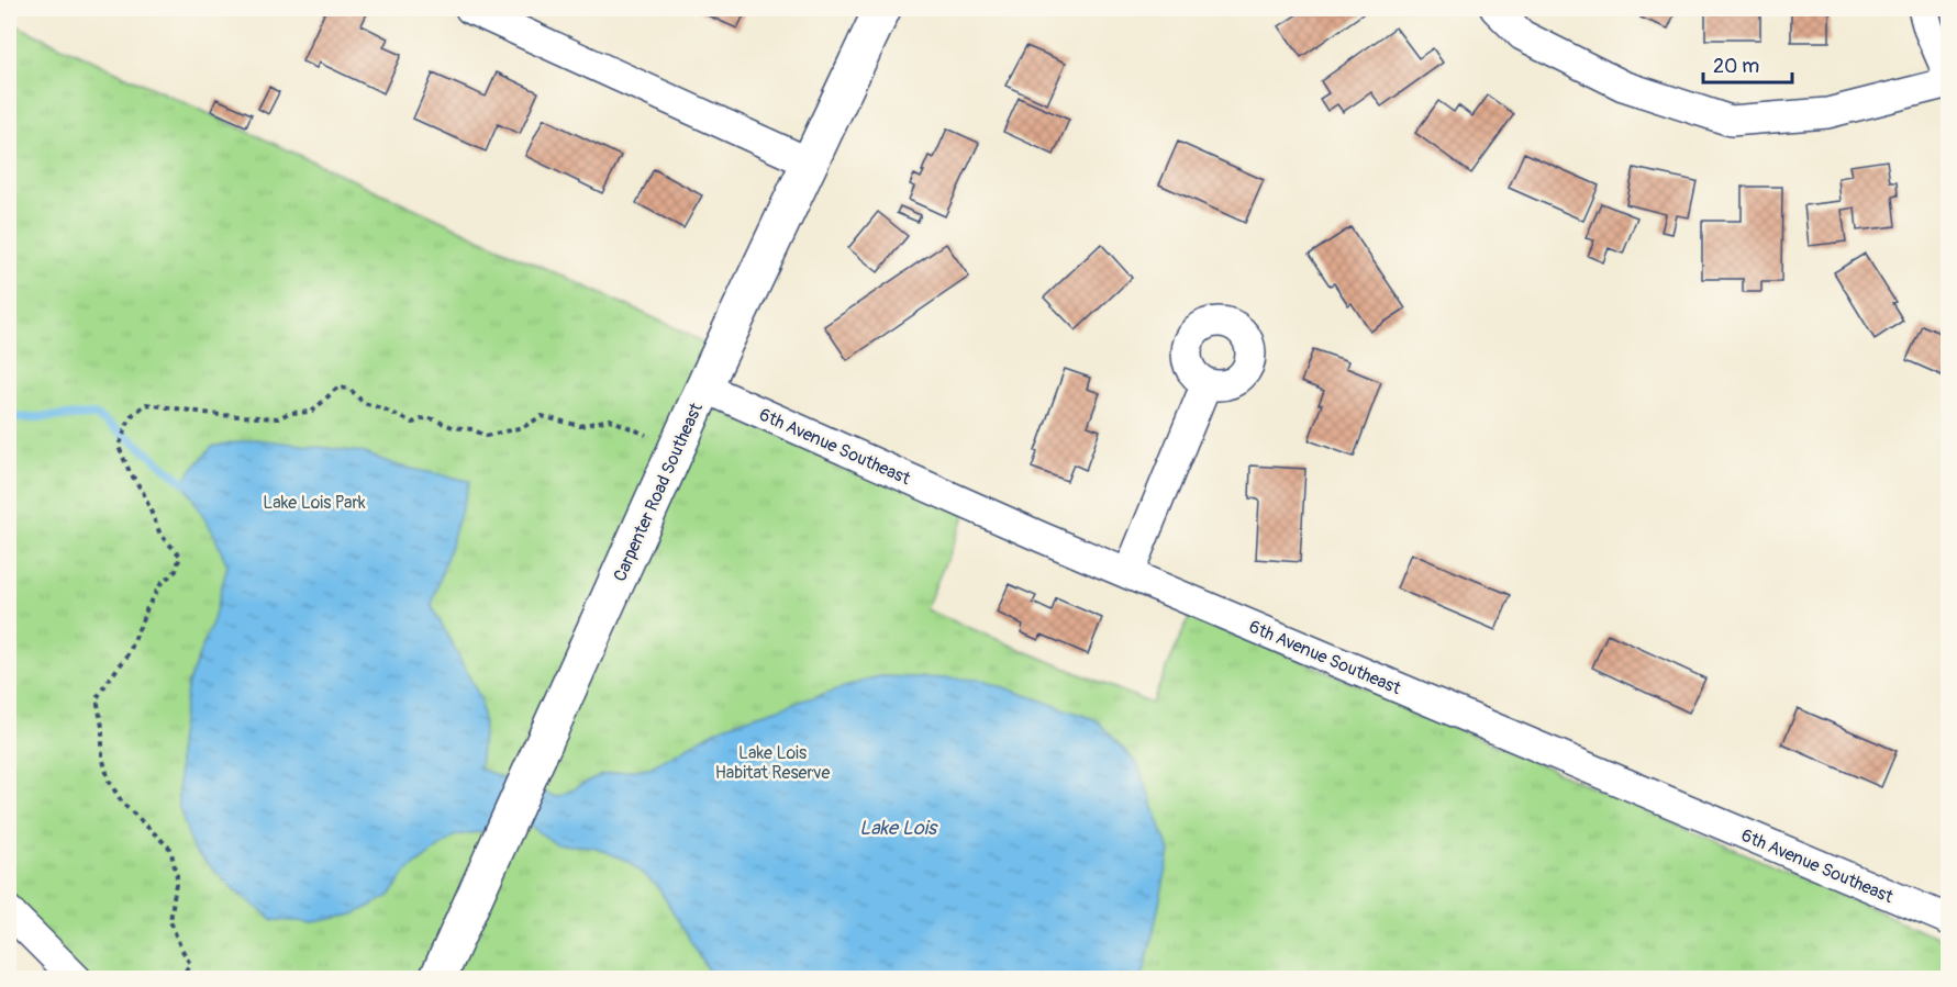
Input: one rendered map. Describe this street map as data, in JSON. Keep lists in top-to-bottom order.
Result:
{
  "streets": {
    "main road": ["Carpenter Road Southeast"],
    "street": ["6th Avenue Southeast"]
  },
  "crossings": [
    ["6th Avenue Southeast", "Carpenter Road Southeast"]
  ],
  "water": ["Lake Lois"],
  "parks": ["Lake Lois Park", "Lake Lois Habitat Reserve"],
  "scale_bar": "20 m"
}
